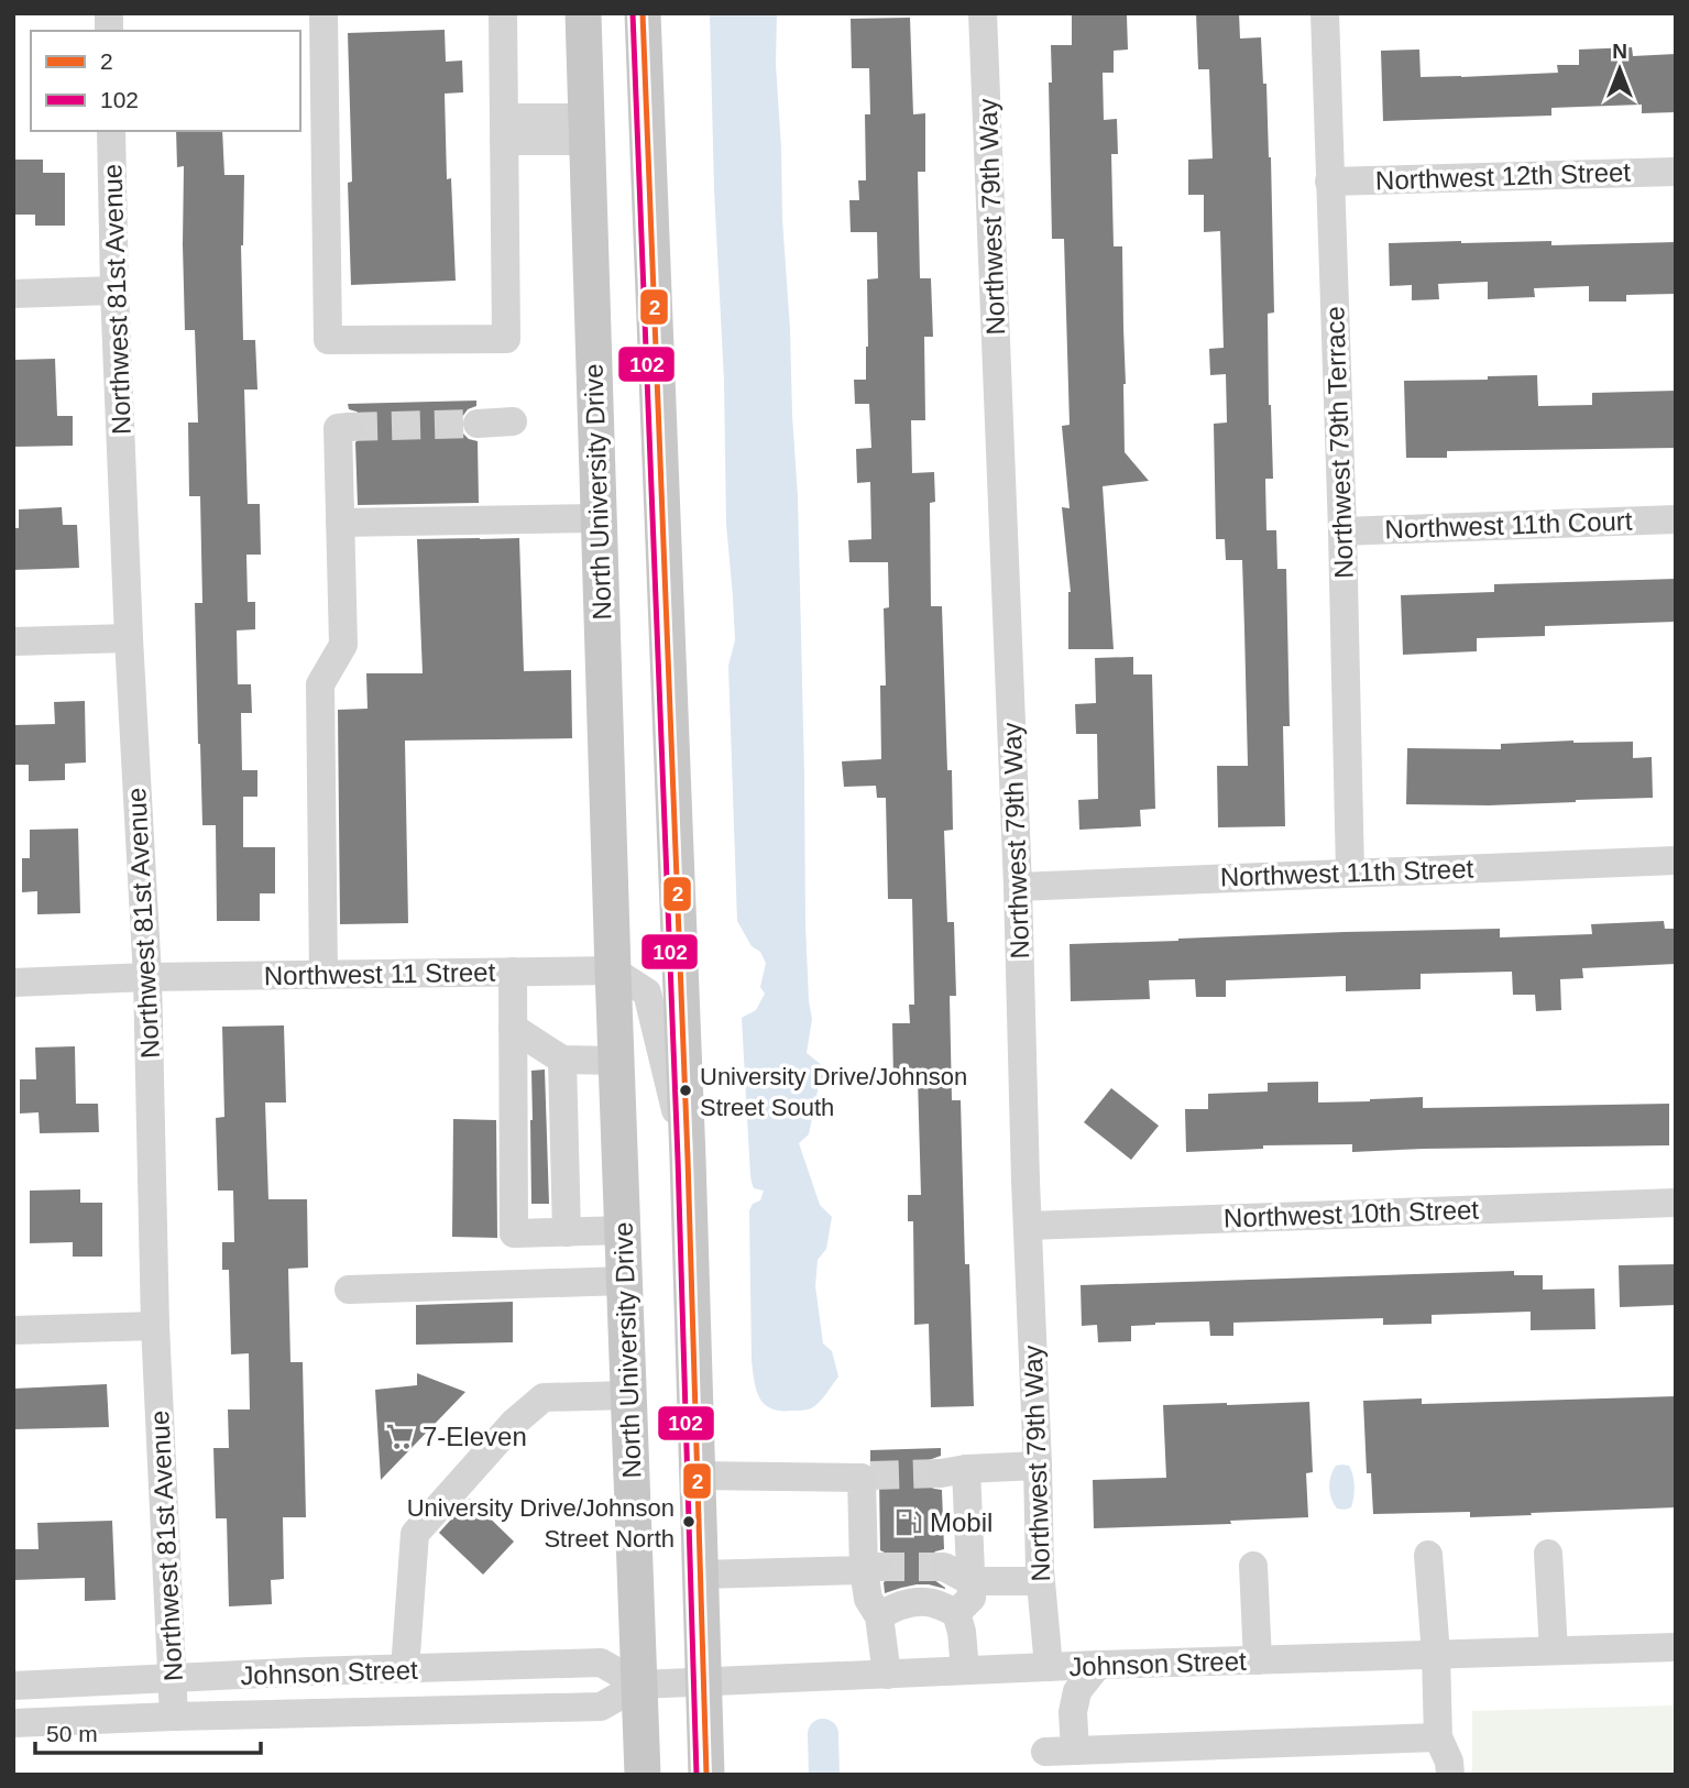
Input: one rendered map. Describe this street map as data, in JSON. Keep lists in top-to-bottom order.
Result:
{
  "streets": {
    "main road": ["North University Drive"],
    "street": [
      "Northwest 12th Street",
      "Northwest 79th Way",
      "Northwest 81st Avenue",
      "Northwest 79th Terrace",
      "Northwest 11th Court",
      "Northwest 11th Street",
      "Northwest 11 Street",
      "Northwest 10th Street",
      "Johnson Street"
    ]
  },
  "crossings": [
    ["Northwest 12th Street", "Northwest 79th Terrace"],
    ["Northwest 79th Way", "Northwest 11th Street"],
    ["Northwest 79th Way", "Northwest 10th Street"],
    ["Northwest 79th Way", "Johnson Street"],
    ["Northwest 81st Avenue", "Northwest 11 Street"],
    ["Northwest 81st Avenue", "Johnson Street"],
    ["Northwest 79th Terrace", "Northwest 11th Court"],
    ["Northwest 79th Terrace", "Northwest 11th Street"],
    ["North University Drive", "Northwest 11 Street"],
    ["North University Drive", "Johnson Street"]
  ],
  "places": {
    "other": ["University Drive/Johnson Street South", "University Drive/Johnson Street North"],
    "supermarket": ["7-Eleven"],
    "fuel station": ["Mobil"]
  },
  "lines": ["transit line 2", "transit line 102"],
  "legend": ["2", "102"],
  "scale_bar": "50 m",
  "north": "top"
}
